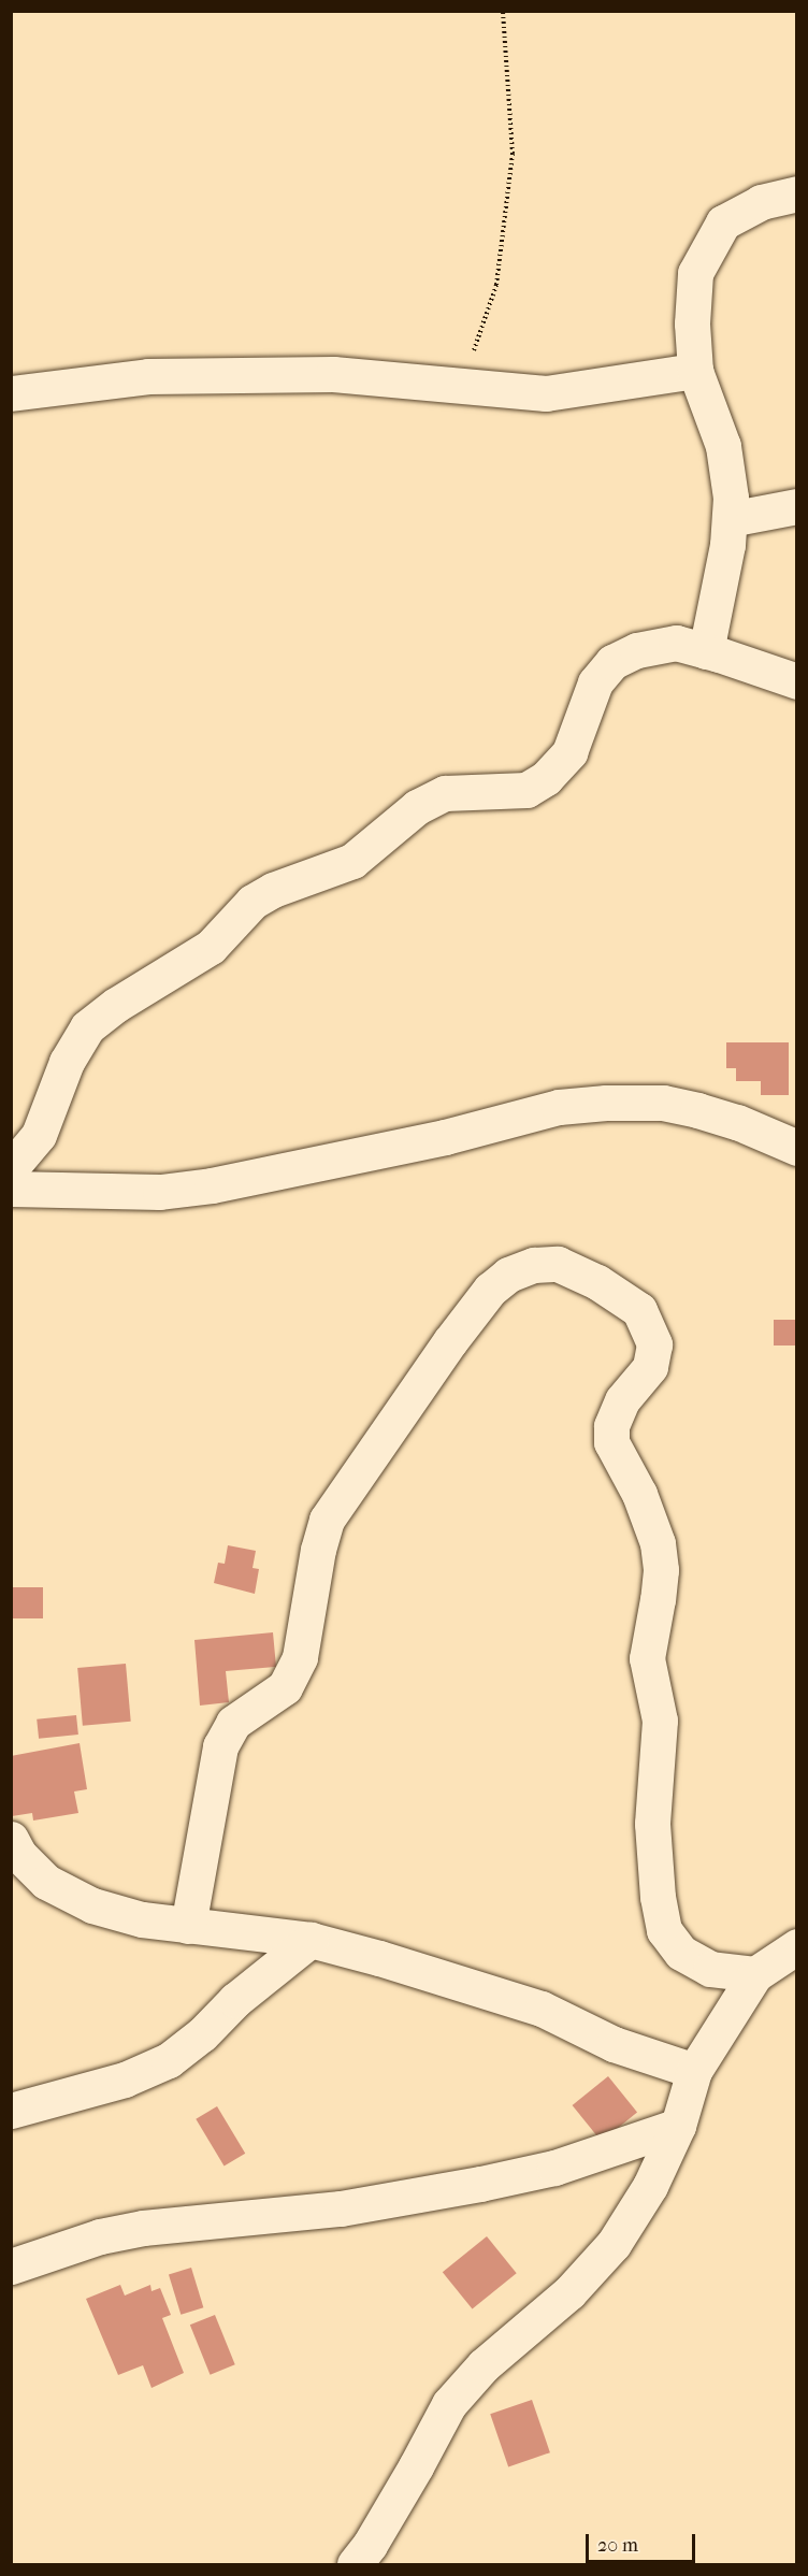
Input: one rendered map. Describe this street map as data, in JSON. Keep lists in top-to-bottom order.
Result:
{
  "scale_bar": "20 m"
}
